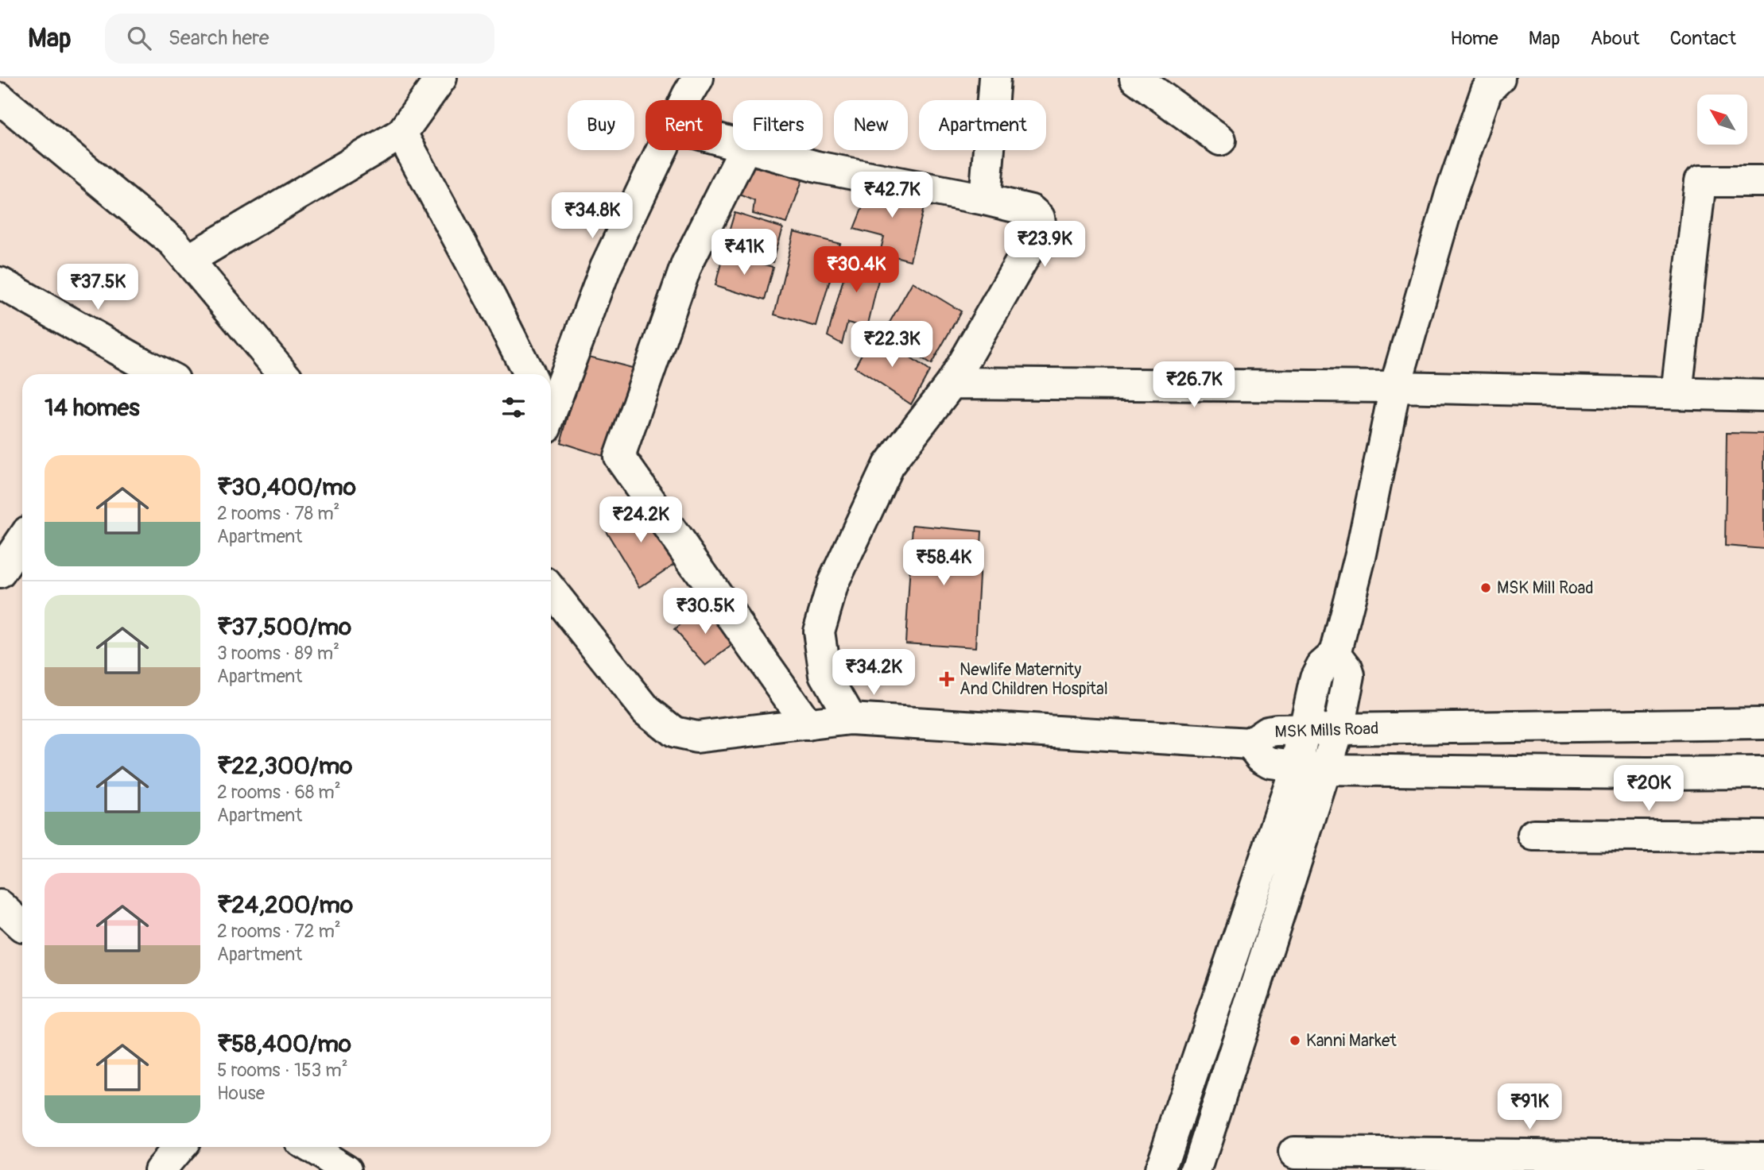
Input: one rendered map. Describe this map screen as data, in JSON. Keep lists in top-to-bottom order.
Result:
{
  "streets": {
    "street": ["MSK Mills Road"]
  },
  "places": {
    "other": ["MSK Mill Road", "Kanni Market"],
    "health": ["Newlife Maternity And Children Hospital"]
  },
  "north": "top left",
  "page": {
    "header": "Map",
    "search": "Search here",
    "nav": [
      "Home",
      "Map",
      "About",
      "Contact"
    ],
    "chip": [
      "Buy",
      "Rent",
      "Filters",
      "New",
      "Apartment"
    ],
    "price": [
      "₹42.7K",
      "₹34.8K",
      "₹23.9K",
      "₹41K",
      "₹30.4K",
      "₹37.5K",
      "₹22.3K",
      "₹26.7K",
      "₹24.2K",
      "₹58.4K",
      "₹30.5K",
      "₹34.2K",
      "₹20K",
      "₹91K"
    ],
    "heading": "14 homes",
    "list": [
      {
        "name": "₹30,400/mo",
        "note": "2 rooms · 78 m² · Apartment"
      },
      {
        "name": "₹37,500/mo",
        "note": "3 rooms · 89 m² · Apartment"
      },
      {
        "name": "₹22,300/mo",
        "note": "2 rooms · 68 m² · Apartment"
      },
      {
        "name": "₹24,200/mo",
        "note": "2 rooms · 72 m² · Apartment"
      },
      {
        "name": "₹58,400/mo",
        "note": "5 rooms · 153 m² · House"
      }
    ]
  }
}
